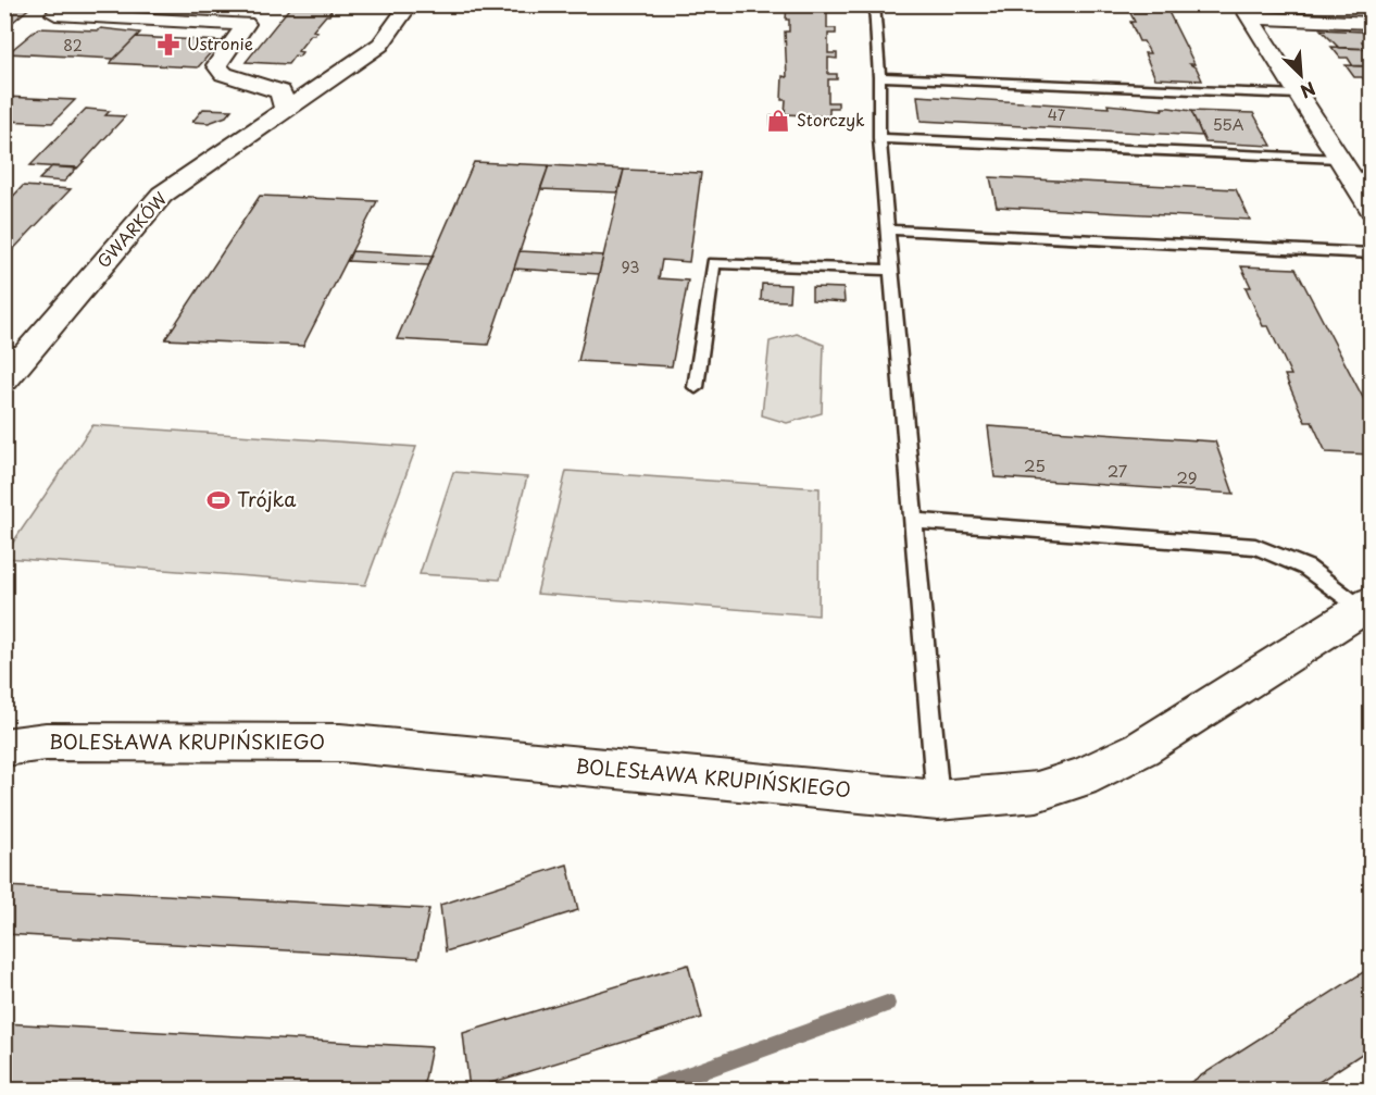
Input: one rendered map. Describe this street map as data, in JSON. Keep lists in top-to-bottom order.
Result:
{
  "streets": {
    "street": ["GWARKÓW", "BOLESŁAWA KRUPIŃSKIEGO"]
  },
  "places": {
    "pharmacy": ["Ustronie"],
    "shop": ["Storczyk"],
    "sports": ["Trójka"]
  },
  "house_numbers": [
    "82",
    "47",
    "55A",
    "93",
    "25",
    "27",
    "29"
  ],
  "north": "bottom right"
}
